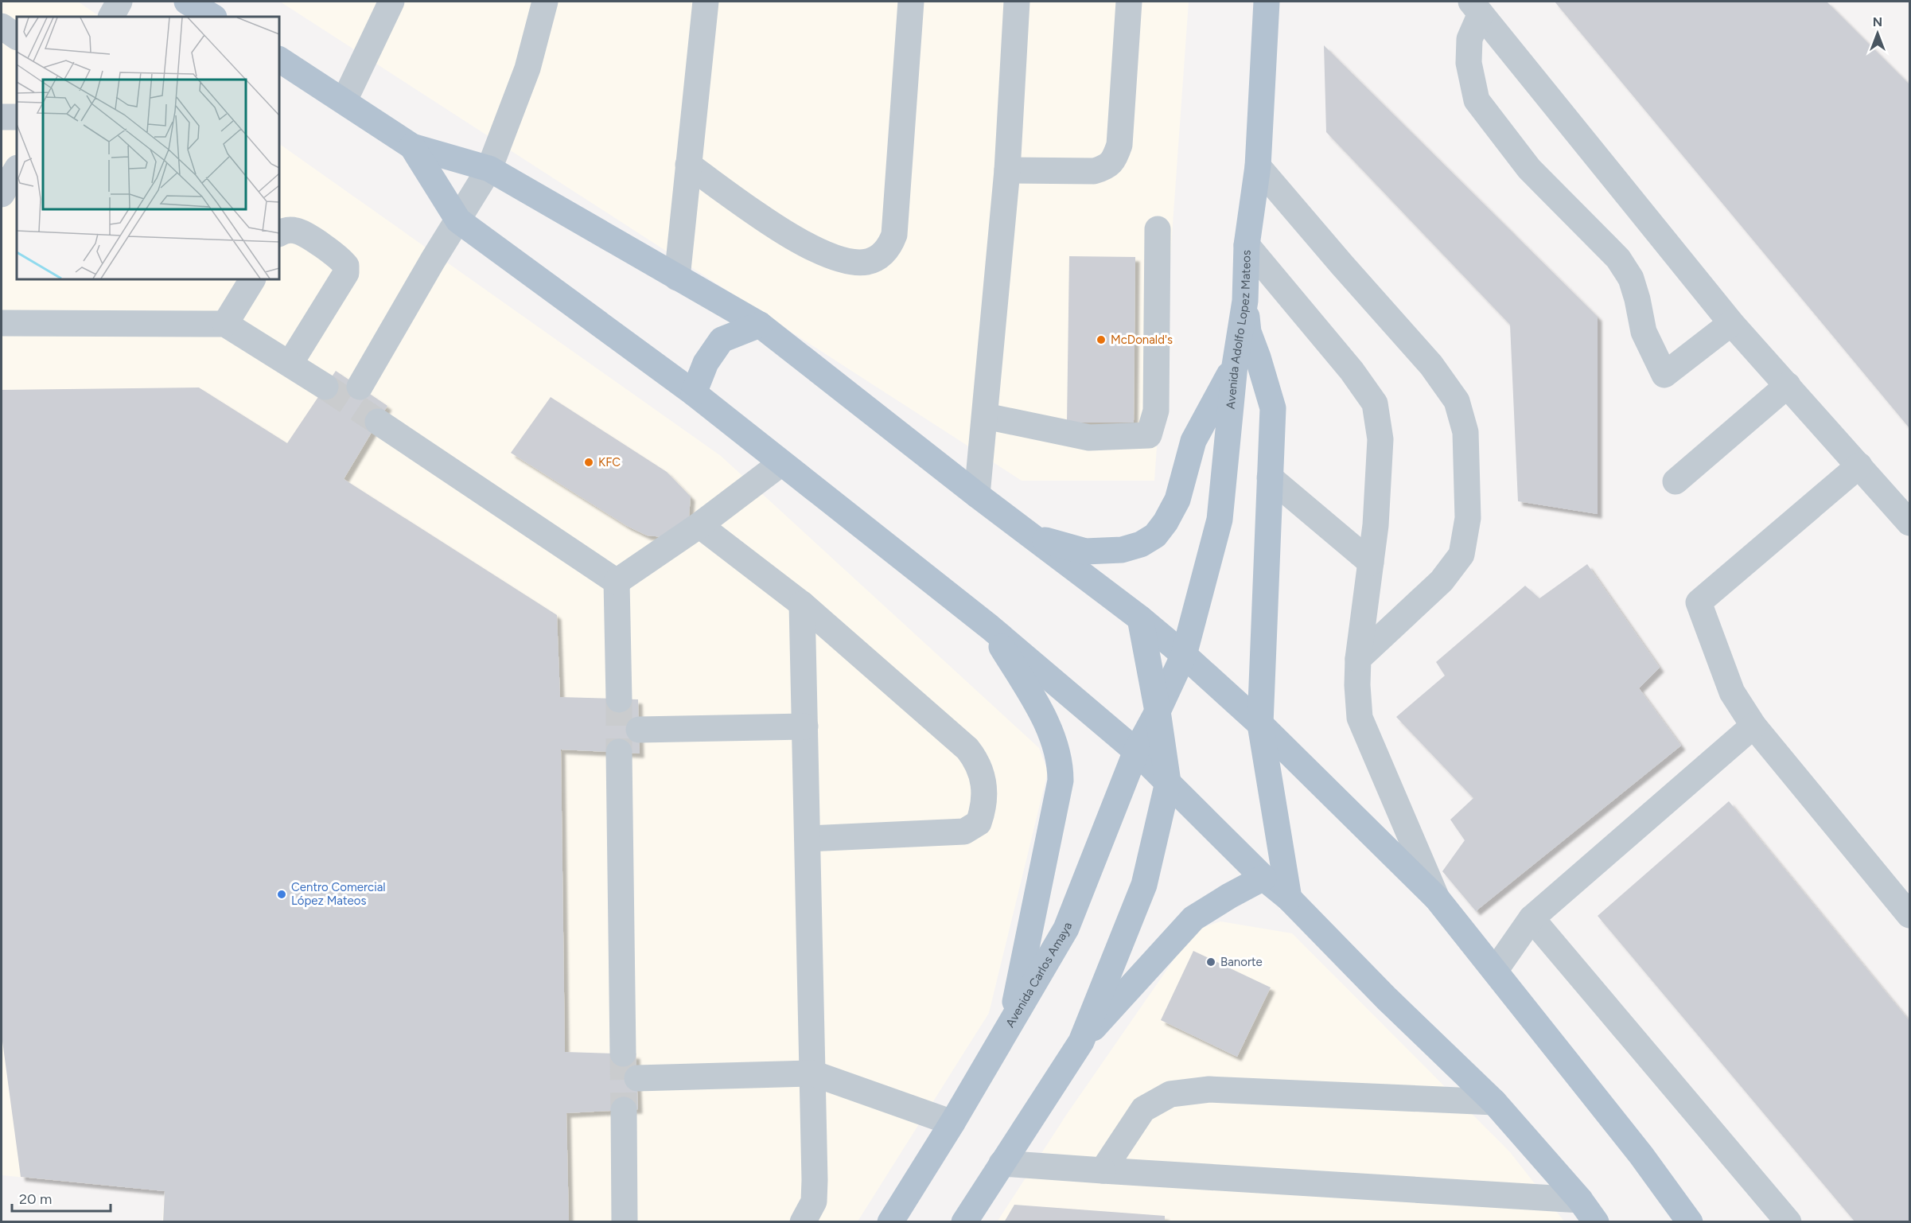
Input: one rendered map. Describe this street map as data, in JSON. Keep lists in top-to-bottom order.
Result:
{
  "streets": {
    "main road": ["Avenida Adolfo Lopez Mateos", "Avenida Carlos Amaya"]
  },
  "crossings": [
    ["Avenida Adolfo Lopez Mateos", "Avenida Carlos Amaya"]
  ],
  "places": [
    "McDonald's",
    "KFC",
    "Centro Comercial López Mateos",
    "Banorte"
  ],
  "scale_bar": "20 m",
  "north": "top"
}
